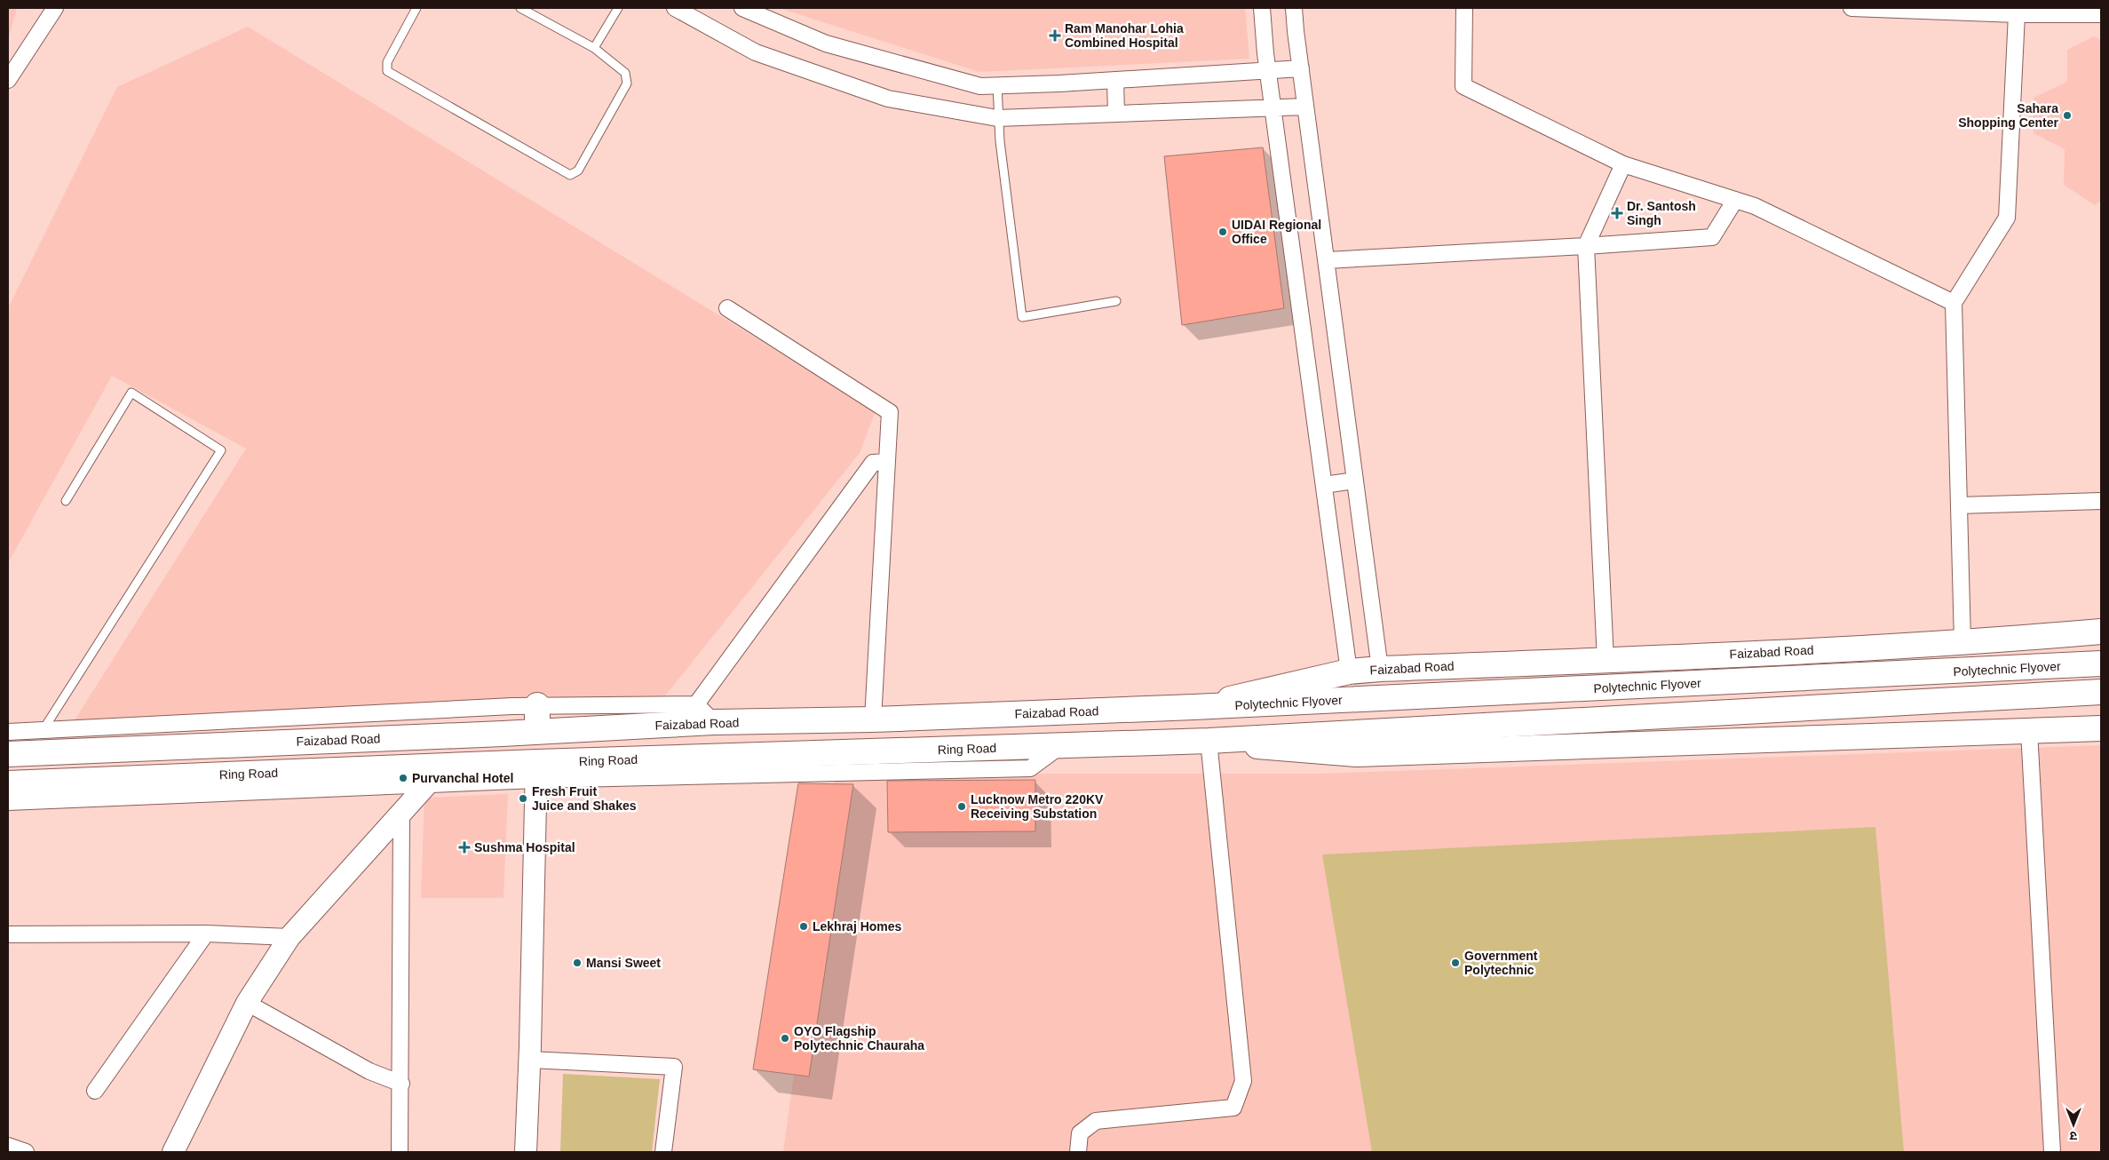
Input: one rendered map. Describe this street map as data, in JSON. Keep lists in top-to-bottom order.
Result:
{
  "streets": {
    "main road": ["Faizabad Road", "Polytechnic Flyover", "Ring Road"]
  },
  "crossings": [
    ["Faizabad Road", "Polytechnic Flyover"]
  ],
  "places": {
    "health": ["Ram Manohar Lohia Combined Hospital", "Dr. Santosh Singh", "Sushma Hospital"],
    "other": [
      "Sahara Shopping Center",
      "UIDAI Regional Office",
      "Purvanchal Hotel",
      "Fresh Fruit Juice and Shakes",
      "Lucknow Metro 220KV Receiving Substation",
      "Lekhraj Homes",
      "Mansi Sweet",
      "Government Polytechnic",
      "OYO Flagship Polytechnic Chauraha"
    ]
  },
  "north": "bottom"
}
